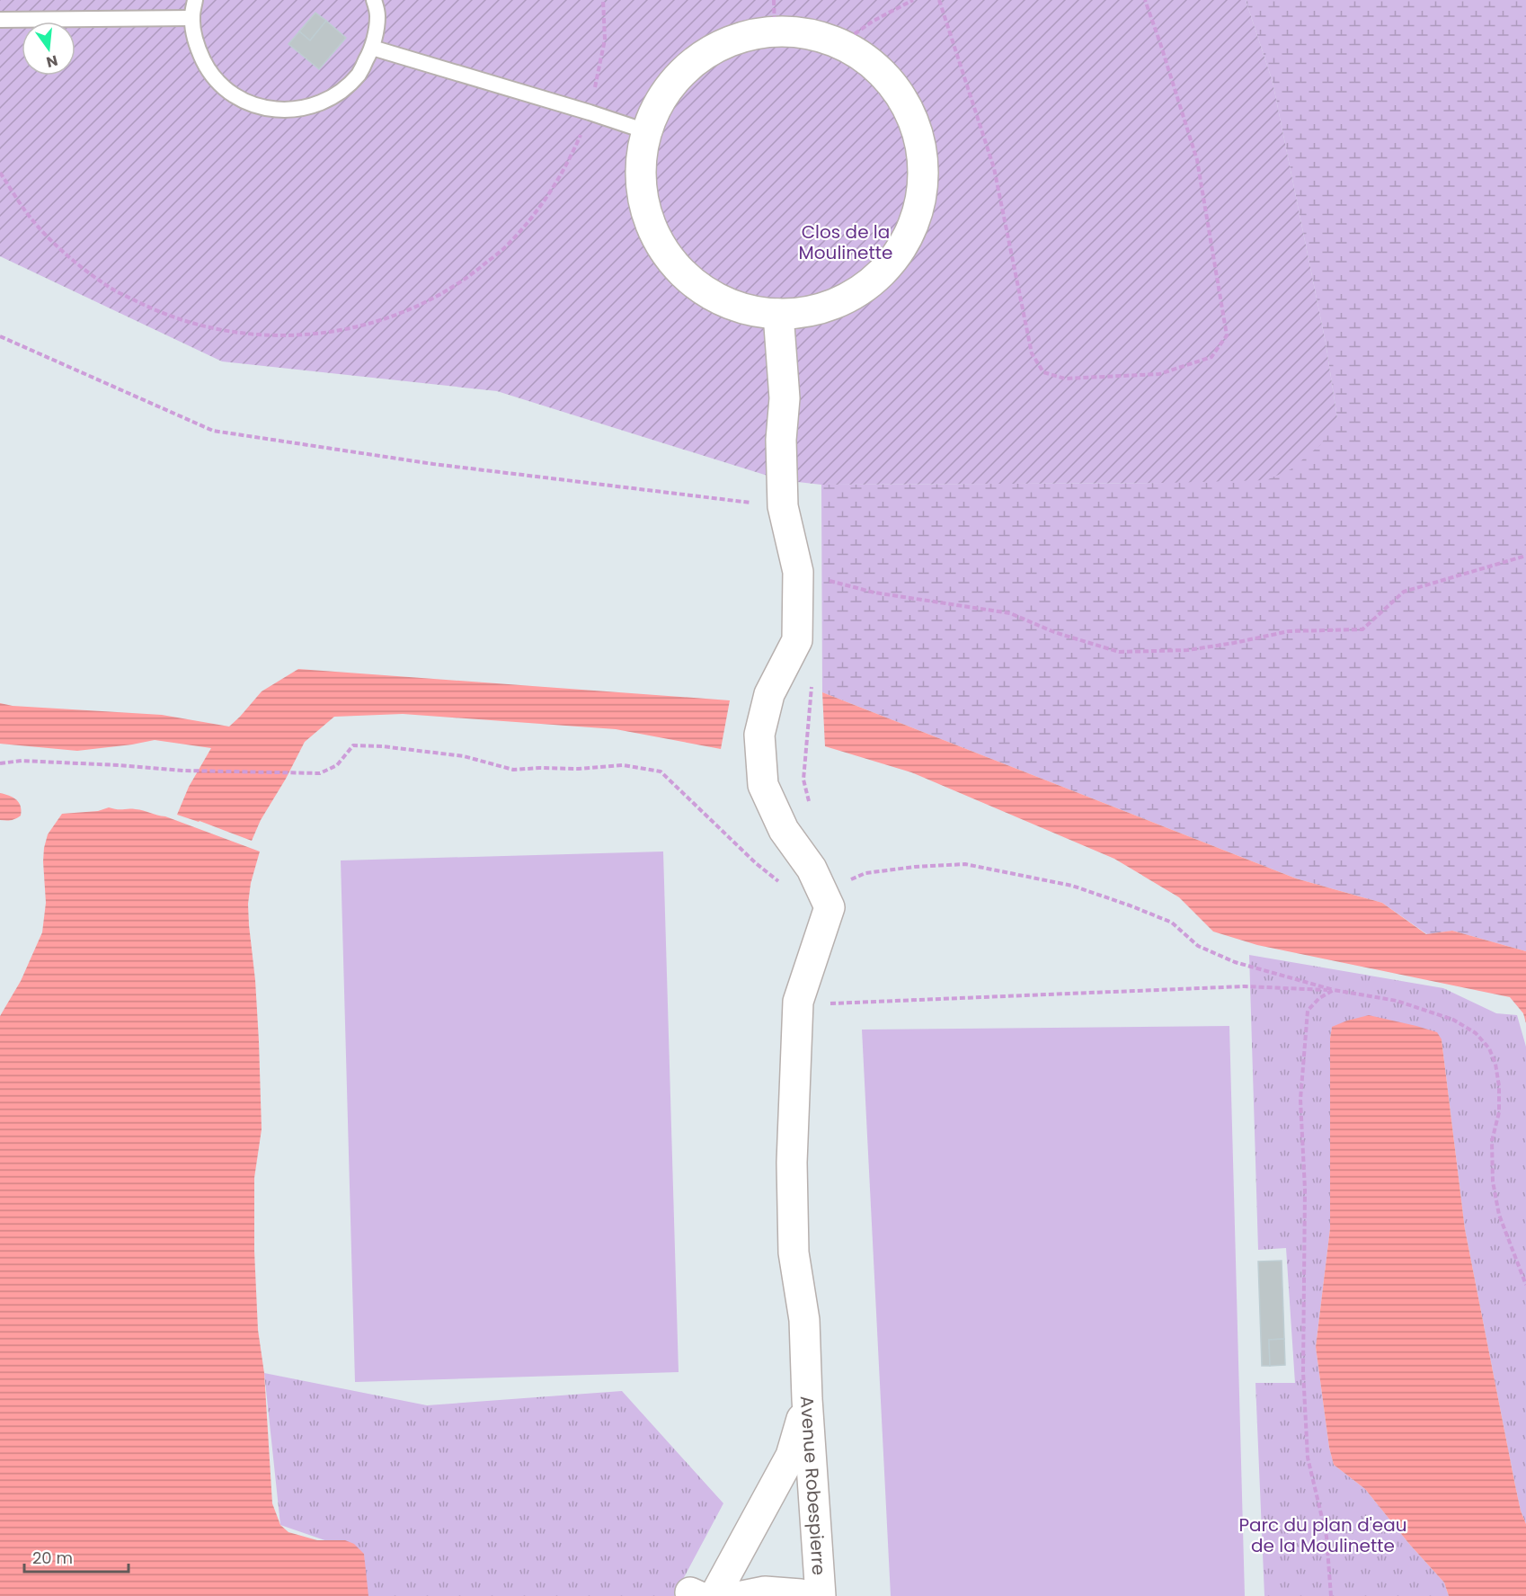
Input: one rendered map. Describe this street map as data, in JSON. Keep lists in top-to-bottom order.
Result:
{
  "streets": {
    "street": ["Avenue Robespierre"]
  },
  "parks": ["Clos de la Moulinette", "Parc du plan d'eau de la Moulinette"],
  "scale_bar": "20 m",
  "north": "bottom"
}
